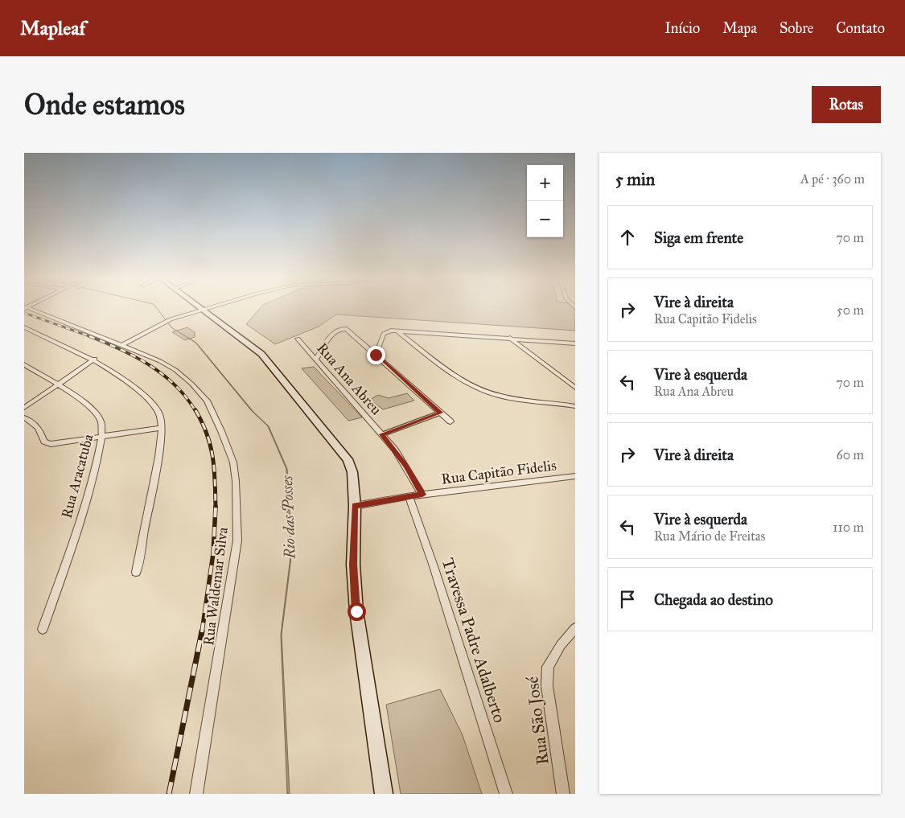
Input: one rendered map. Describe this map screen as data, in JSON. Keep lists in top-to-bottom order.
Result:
{
  "streets": {
    "street": [
      "Rua Ana Abreu",
      "Rua Capitão Fidelis",
      "Rua Aracatuba",
      "Rua Waldemar Silva",
      "Travessa Padre Adalberto",
      "Rua São José"
    ]
  },
  "crossings": [
    ["Rua Ana Abreu", "Rua Capitão Fidelis"],
    ["Rua Capitão Fidelis", "Travessa Padre Adalberto"]
  ],
  "water": ["Rio das Posses"],
  "page": {
    "header": "Mapleaf",
    "nav": [
      "Início",
      "Mapa",
      "Sobre",
      "Contato"
    ],
    "buttons": "Rotas",
    "title": "Onde estamos",
    "heading": ["5 min", "A pé · 360 m"],
    "map_buttons": ["+", "−"],
    "list": [
      ["Siga em frente", "70 m"],
      ["Vire à direita", "Rua Capitão Fidelis", "50 m"],
      ["Vire à esquerda", "Rua Ana Abreu", "70 m"],
      ["Vire à direita", "60 m"],
      ["Vire à esquerda", "Rua Mário de Freitas", "110 m"],
      "Chegada ao destino"
    ]
  }
}
